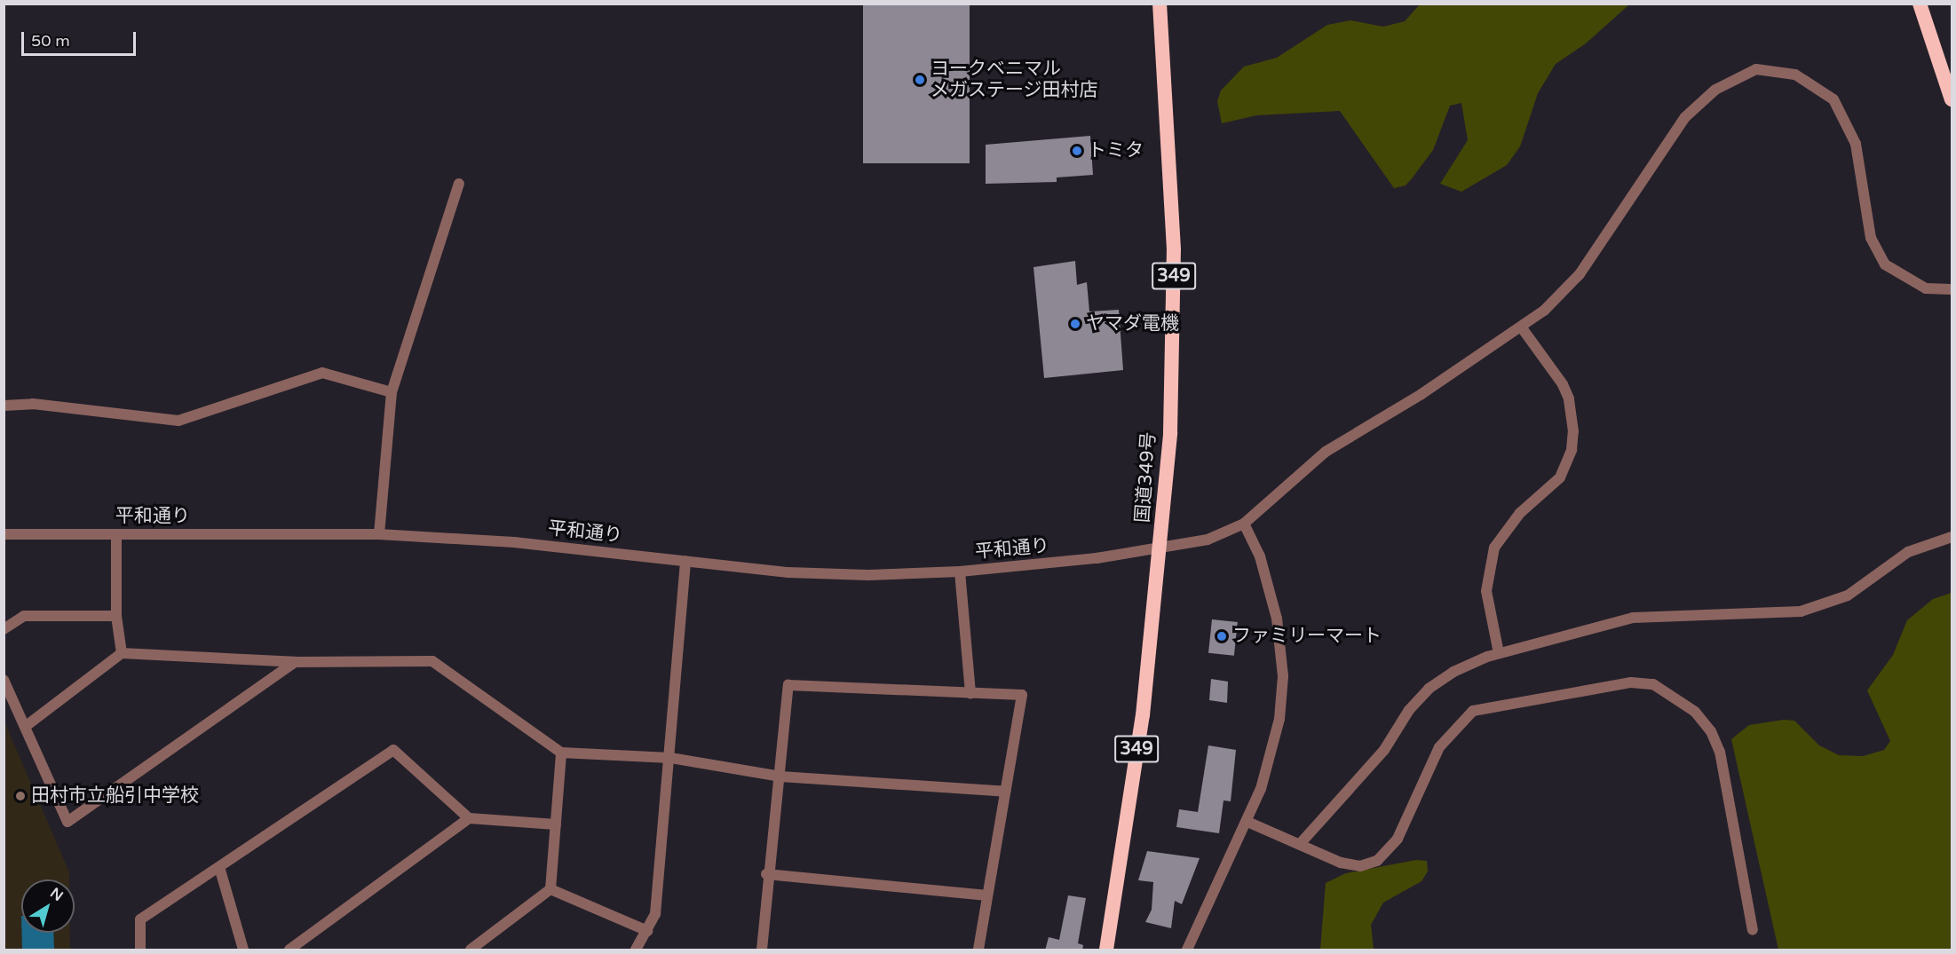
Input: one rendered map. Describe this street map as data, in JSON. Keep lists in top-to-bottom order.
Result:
{
  "streets": {
    "highway": ["349", "国道349号"],
    "street": ["平和通り"]
  },
  "crossings": [
    ["国道349号", "平和通り"]
  ],
  "places": [
    "ヨークベニマル メガステージ田村店",
    "トミタ",
    "ヤマダ電機",
    "ファミリーマート",
    "田村市立船引中学校"
  ],
  "scale_bar": "50 m",
  "north": "top right"
}
